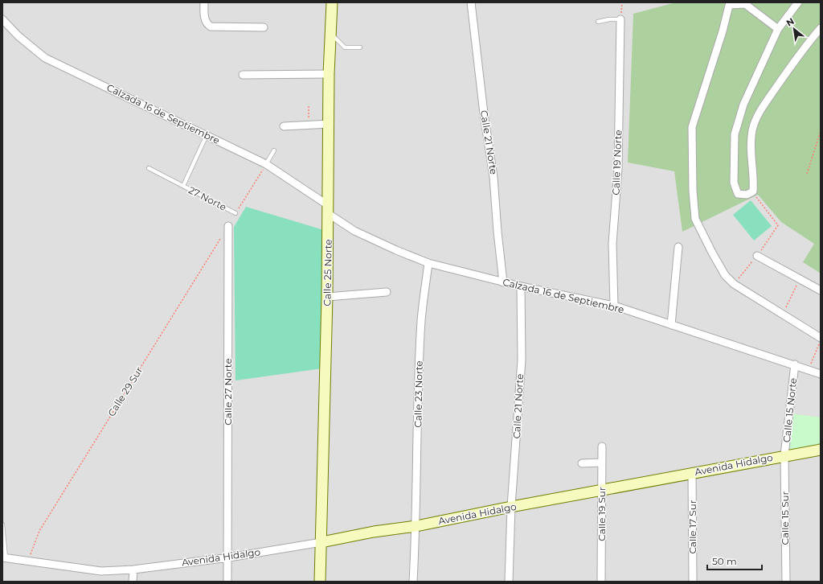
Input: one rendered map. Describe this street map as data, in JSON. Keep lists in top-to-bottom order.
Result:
{
  "streets": {
    "street": [
      "Calzada 16 de Septiembre",
      "Calle 21 Norte",
      "Calle 19 Norte",
      "Calle 25 Norte",
      "Calle 27 Norte",
      "Calle 23 Norte",
      "Calle 15 Norte",
      "Avenida Hidalgo",
      "Calle 19 Sur",
      "Calle 15 Sur",
      "Calle 17 Sur"
    ],
    "lane": ["27 Norte"],
    "path": ["Calle 29 Sur"]
  },
  "crossings": [
    ["Calzada 16 de Septiembre", "Calle 21 Norte"],
    ["Calzada 16 de Septiembre", "Calle 19 Norte"],
    ["Calzada 16 de Septiembre", "27 Norte"],
    ["Calzada 16 de Septiembre", "Calle 25 Norte"],
    ["Calzada 16 de Septiembre", "Calle 23 Norte"],
    ["Calzada 16 de Septiembre", "Calle 15 Norte"],
    ["Calle 21 Norte", "Avenida Hidalgo"],
    ["Calle 25 Norte", "Avenida Hidalgo"],
    ["Calle 29 Sur", "Calle 27 Norte"],
    ["Calle 29 Sur", "Avenida Hidalgo"],
    ["Calle 27 Norte", "Avenida Hidalgo"],
    ["Calle 23 Norte", "Avenida Hidalgo"],
    ["Calle 15 Norte", "Avenida Hidalgo"],
    ["Calle 15 Norte", "Calle 15 Sur"],
    ["Avenida Hidalgo", "Calle 19 Sur"],
    ["Avenida Hidalgo", "Calle 15 Sur"],
    ["Avenida Hidalgo", "Calle 17 Sur"]
  ],
  "scale_bar": "50 m",
  "north": "top left"
}
